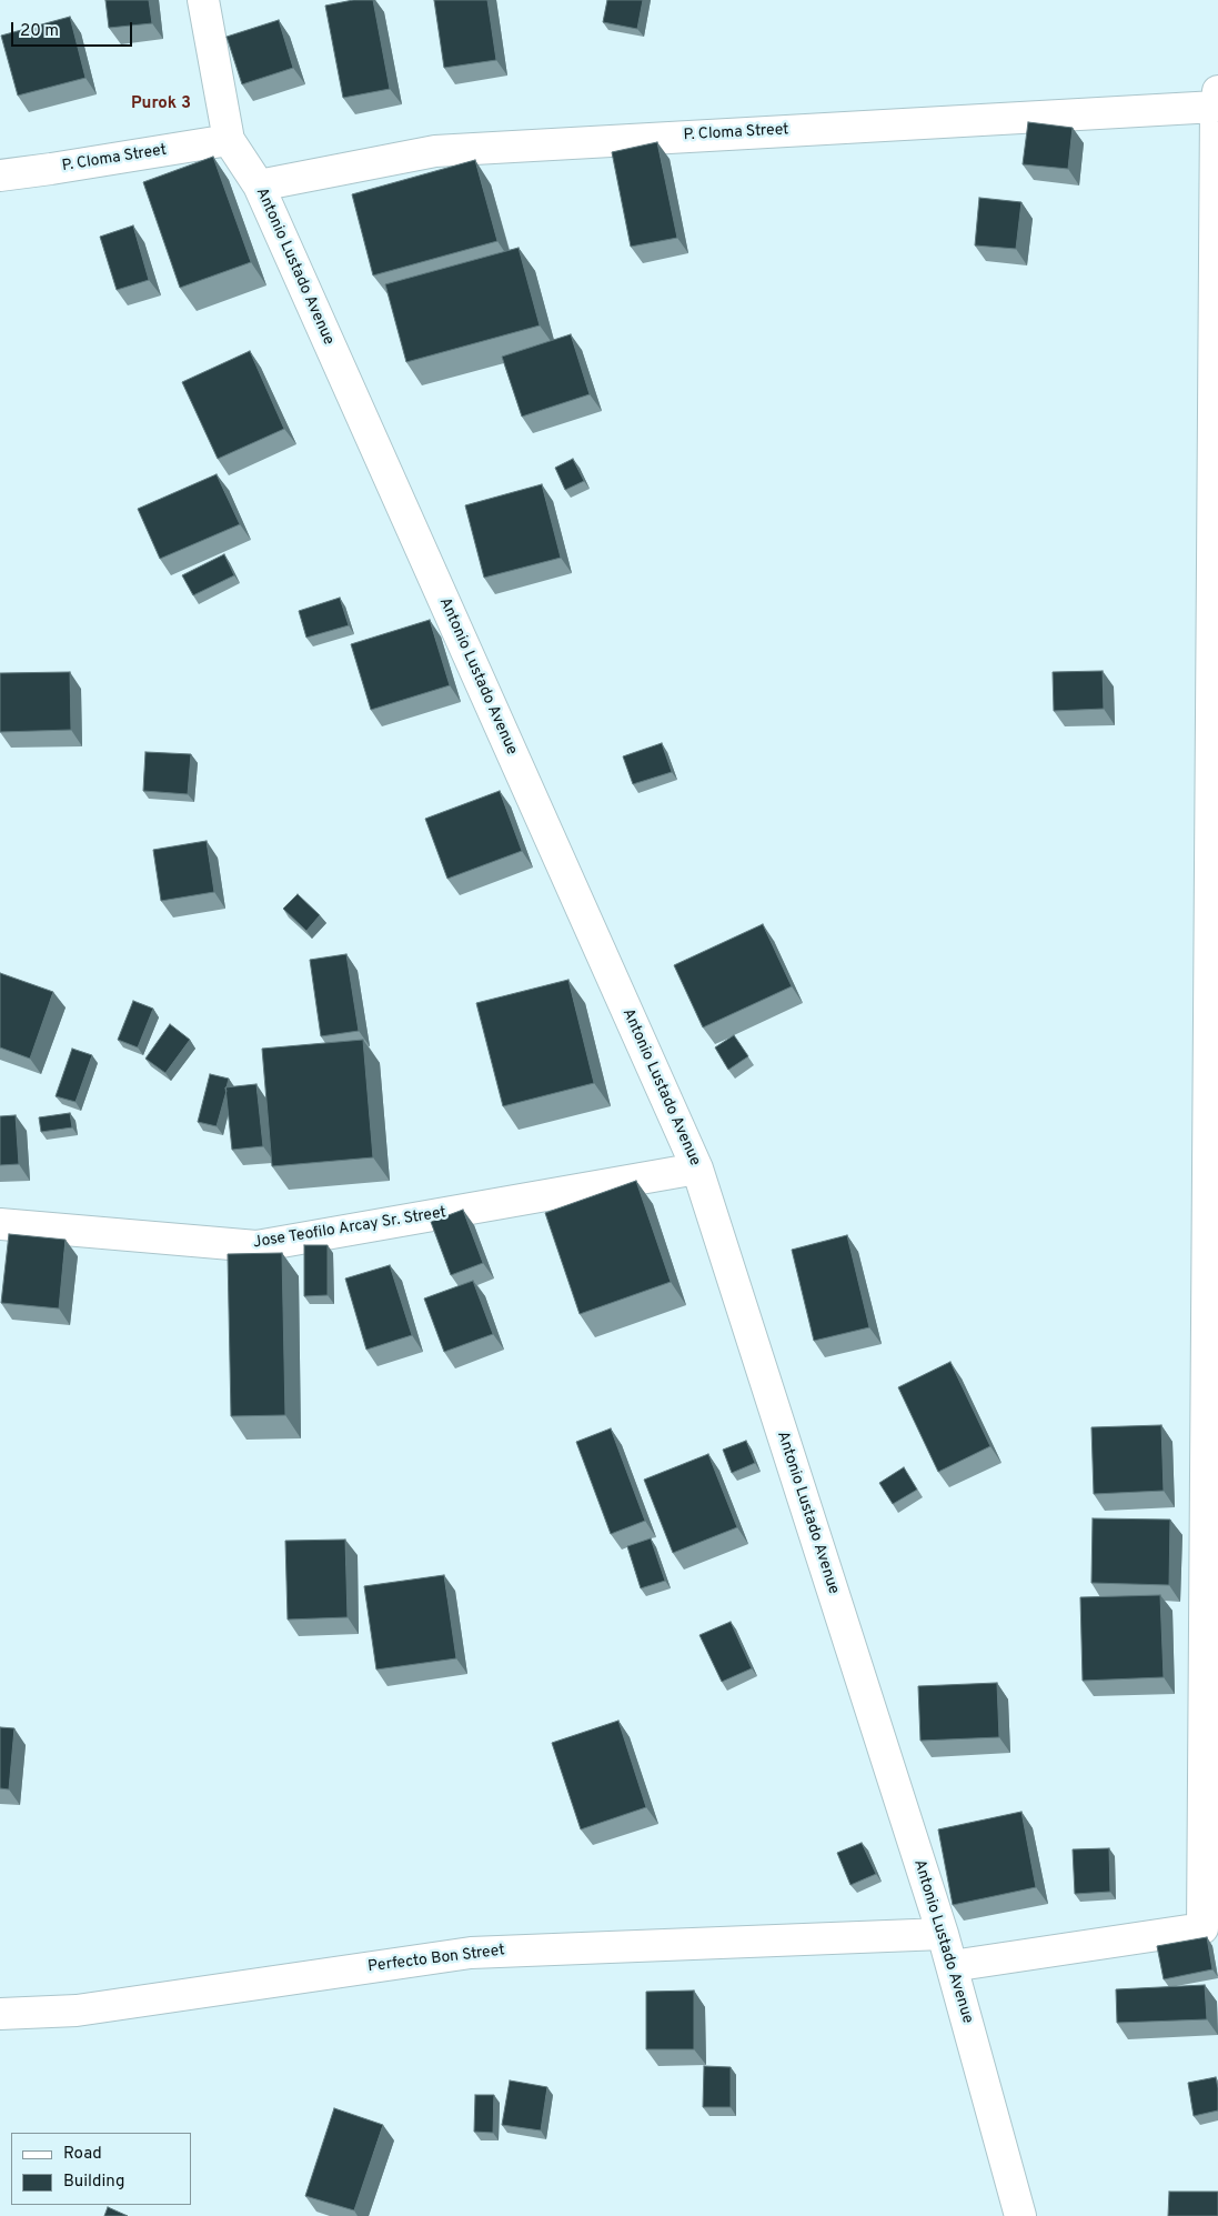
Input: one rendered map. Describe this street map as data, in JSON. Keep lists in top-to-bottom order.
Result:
{
  "streets": {
    "street": [
      "P. Cloma Street",
      "Antonio Lustado Avenue",
      "Jose Teofilo Arcay Sr. Street",
      "Perfecto Bon Street"
    ]
  },
  "crossings": [
    ["P. Cloma Street", "Antonio Lustado Avenue"],
    ["Antonio Lustado Avenue", "Jose Teofilo Arcay Sr. Street"],
    ["Antonio Lustado Avenue", "Perfecto Bon Street"]
  ],
  "districts": ["Purok 3"],
  "legend": ["Road", "Building"],
  "scale_bar": "20 m"
}
